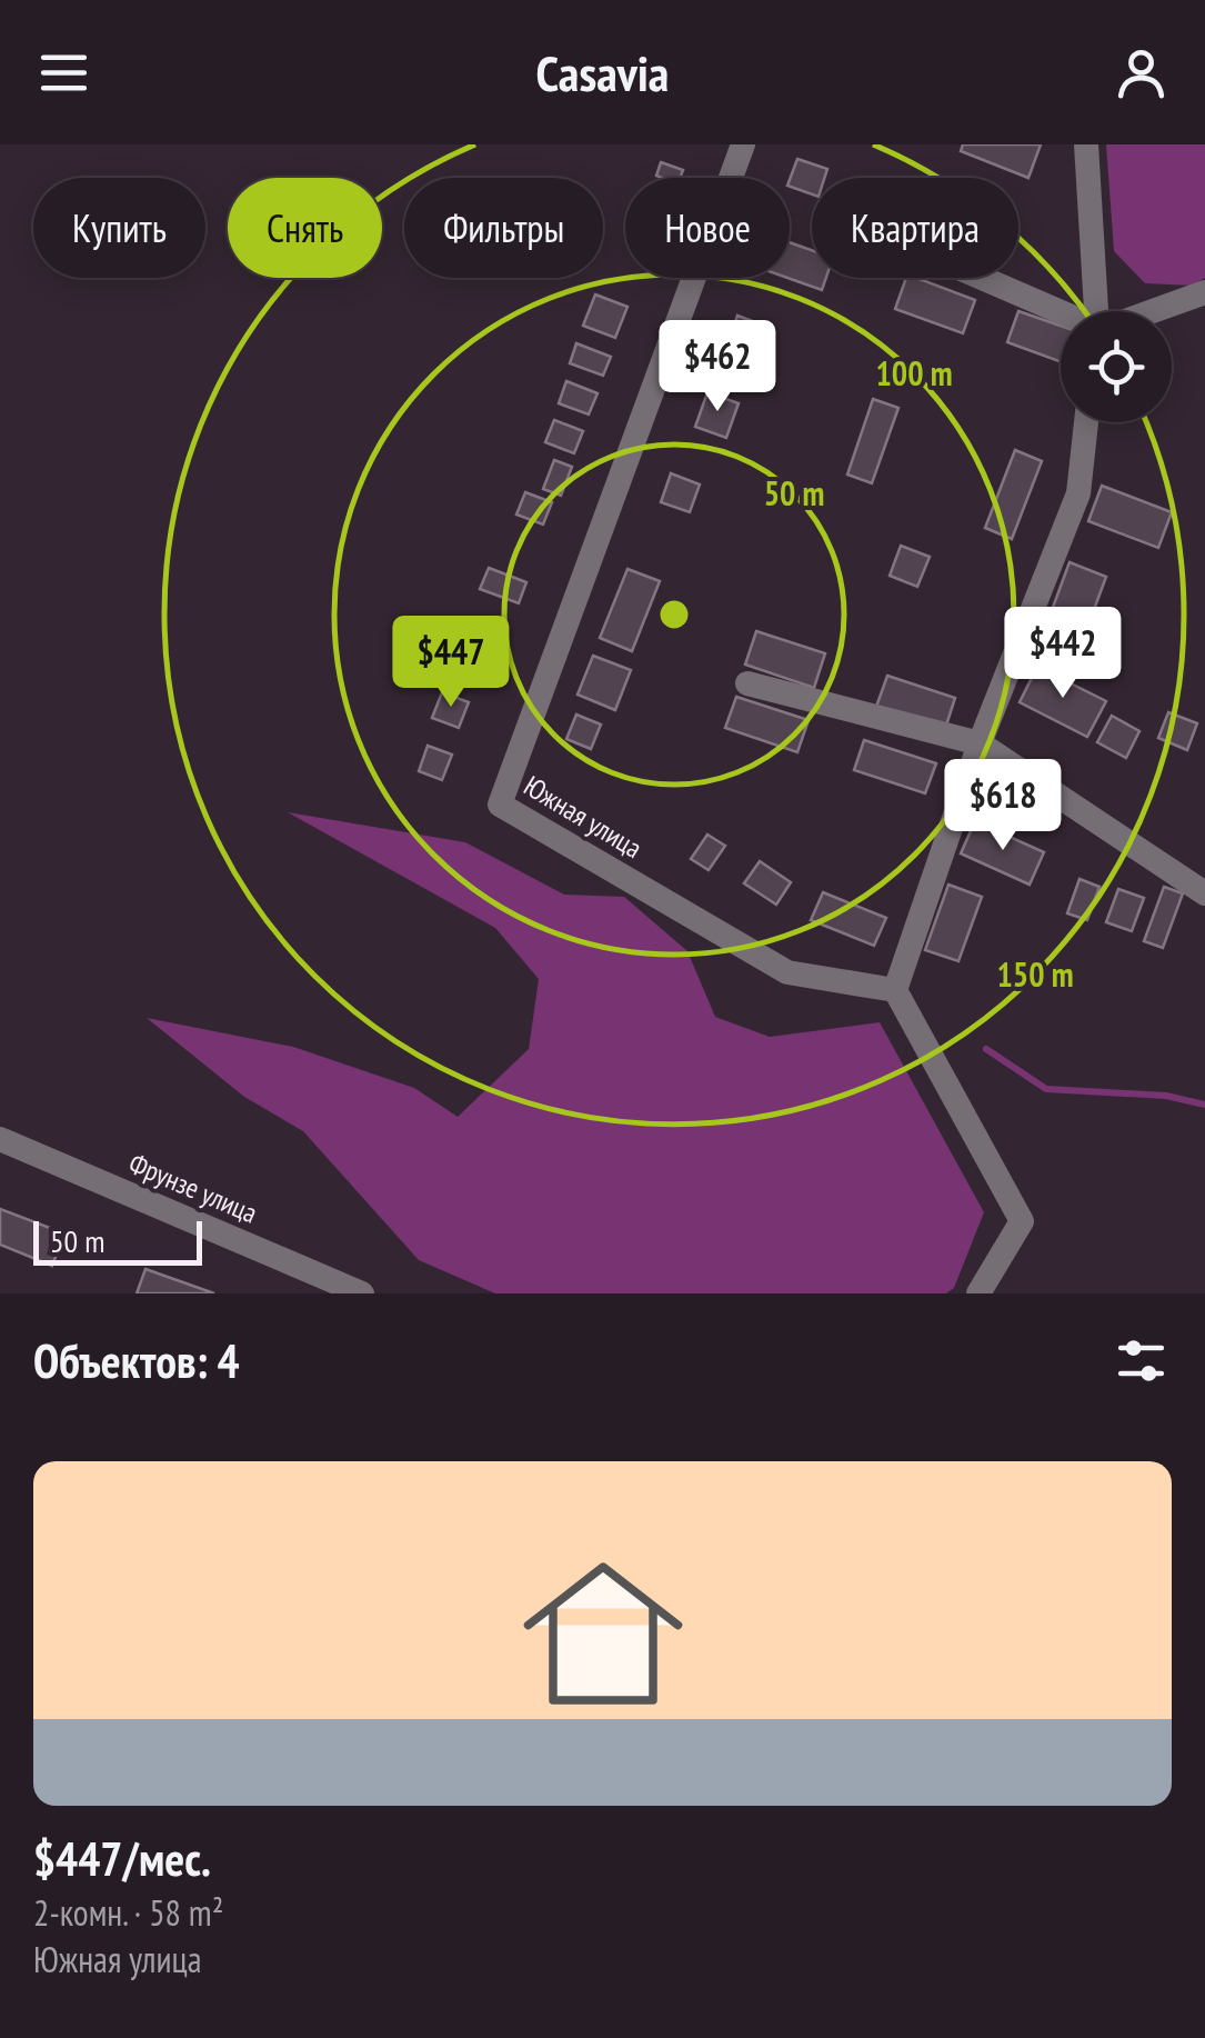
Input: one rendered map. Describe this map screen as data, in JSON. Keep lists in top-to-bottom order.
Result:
{
  "streets": {
    "street": ["Южная улица", "Фрунзе улица"]
  },
  "scale_bar": "50 m",
  "page": {
    "header": "Casavia",
    "chip": [
      "Купить",
      "Снять",
      "Фильтры",
      "Новое",
      "Квартира"
    ],
    "price": [
      "$462",
      "$442",
      "$447",
      "$618"
    ],
    "scale": "50 m",
    "heading": "Объектов: 4",
    "list": [
      {
        "name": "$447/мес.",
        "note": "2-комн. · 58 m² · Южная улица"
      }
    ]
  },
  "rings": ["100 m", "50 m", "150 m"]
}
